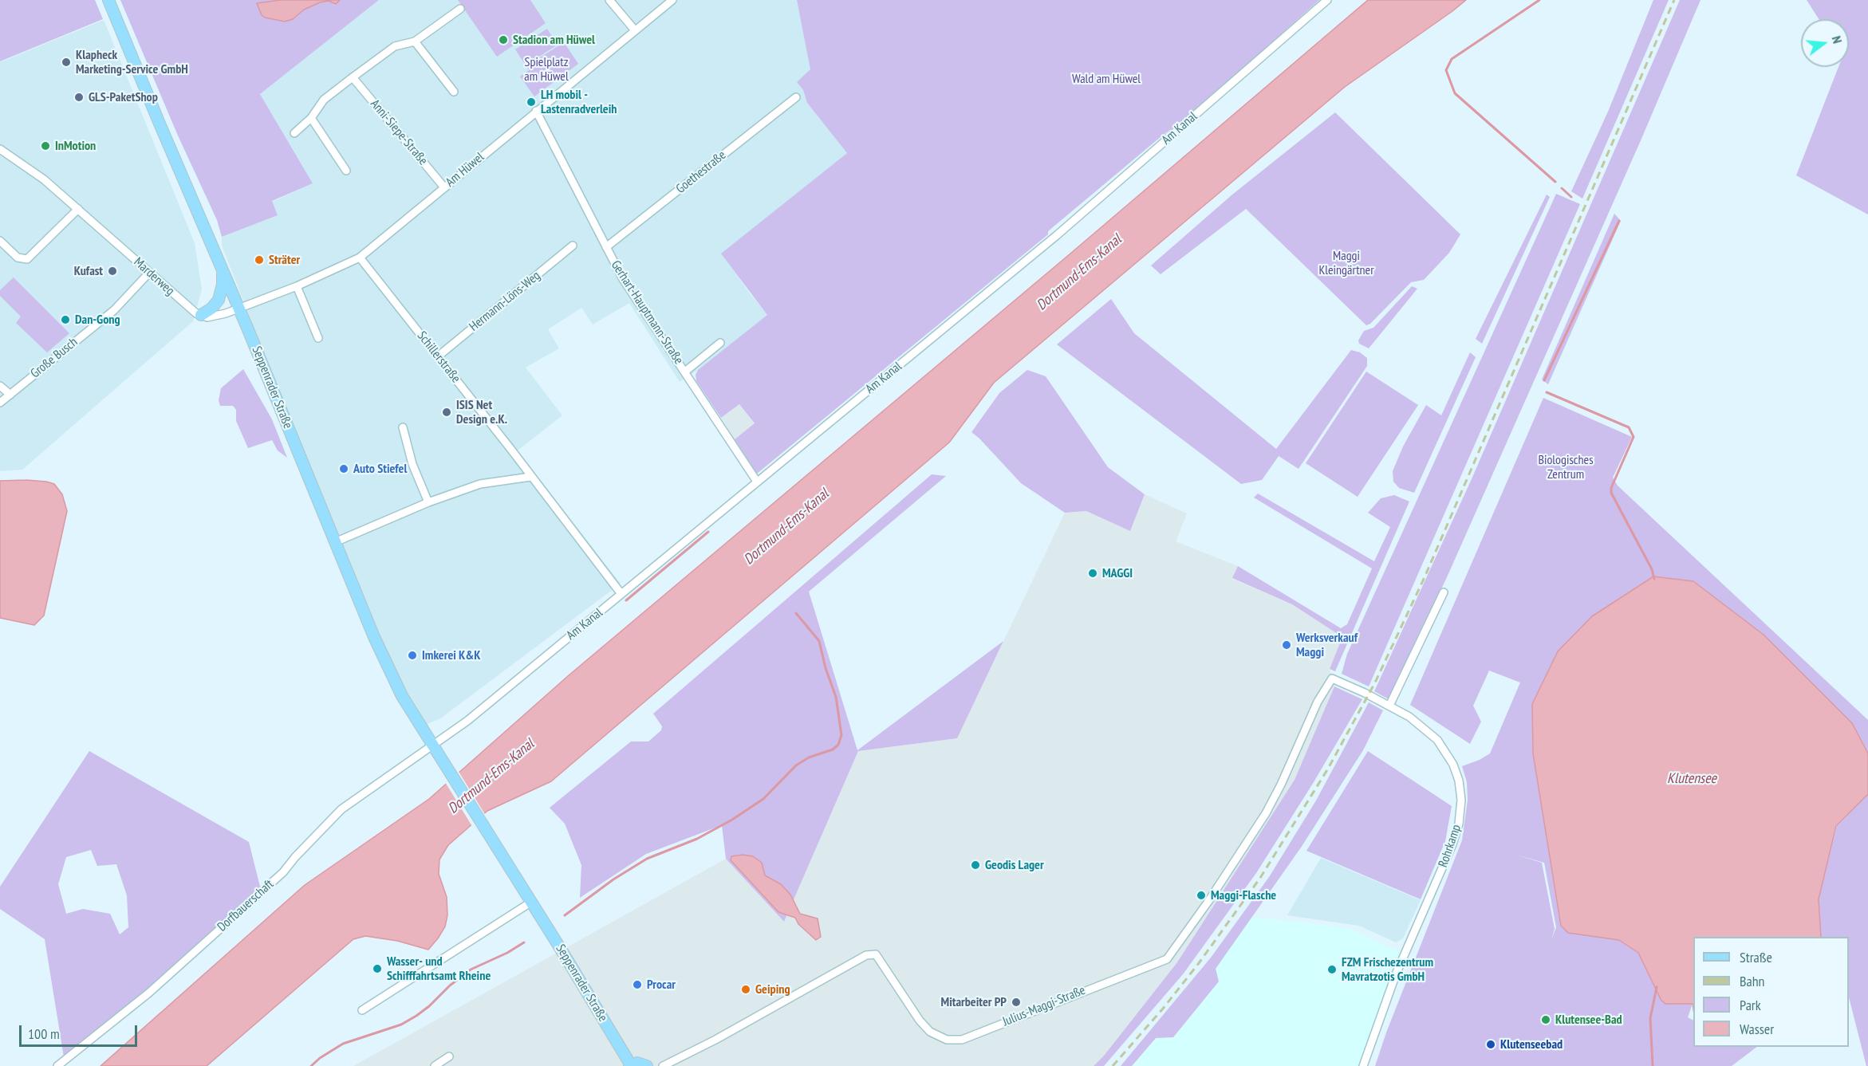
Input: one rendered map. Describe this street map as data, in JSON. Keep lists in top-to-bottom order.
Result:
{
  "streets": {
    "main road": ["Seppenrader Straße"],
    "street": [
      "Am Kanal",
      "Anni-Siepe-Straße",
      "Am Hüwel",
      "Goethestraße",
      "Marderweg",
      "Hermann-Löns-Weg",
      "Gerhart-Hauptmann-Straße",
      "Schillerstraße",
      "Große Busch",
      "Rohrkamp",
      "Dorfbauerschaft",
      "Julius-Maggi-Straße"
    ]
  },
  "crossings": [
    ["Am Kanal", "Gerhart-Hauptmann-Straße"],
    ["Am Kanal", "Seppenrader Straße"],
    ["Am Kanal", "Dorfbauerschaft"],
    ["Anni-Siepe-Straße", "Am Hüwel"],
    ["Am Hüwel", "Gerhart-Hauptmann-Straße"],
    ["Am Hüwel", "Schillerstraße"],
    ["Am Hüwel", "Seppenrader Straße"],
    ["Goethestraße", "Gerhart-Hauptmann-Straße"],
    ["Marderweg", "Große Busch"],
    ["Hermann-Löns-Weg", "Schillerstraße"],
    ["Seppenrader Straße", "Dorfbauerschaft"],
    ["Rohrkamp", "Julius-Maggi-Straße"]
  ],
  "water": ["Dortmund-Ems-Kanal", "Klutensee"],
  "parks": [
    "Spielplatz am Hüwel",
    "Wald am Hüwel",
    "Maggi Kleingärtner",
    "Biologisches Zentrum"
  ],
  "places": [
    "Stadion am Hüwel",
    "Klapheck Marketing-Service GmbH",
    "GLS-PaketShop",
    "LH mobil - Lastenradverleih",
    "InMotion",
    "Sträter",
    "Kufast",
    "Dan-Gong",
    "ISIS Net Design e.K.",
    "Auto Stiefel",
    "MAGGI",
    "Werksverkauf Maggi",
    "Imkerei K&K",
    "Geodis Lager",
    "Maggi-Flasche",
    "Wasser- und Schifffahrtsamt Rheine",
    "FZM Frischezentrum Mavratzotis GmbH",
    "Procar",
    "Geiping",
    "Mitarbeiter PP",
    "Klutensee-Bad",
    "Klutenseebad"
  ],
  "legend": [
    "Straße",
    "Bahn",
    "Park",
    "Wasser"
  ],
  "scale_bar": "100 m",
  "north": "right"
}
